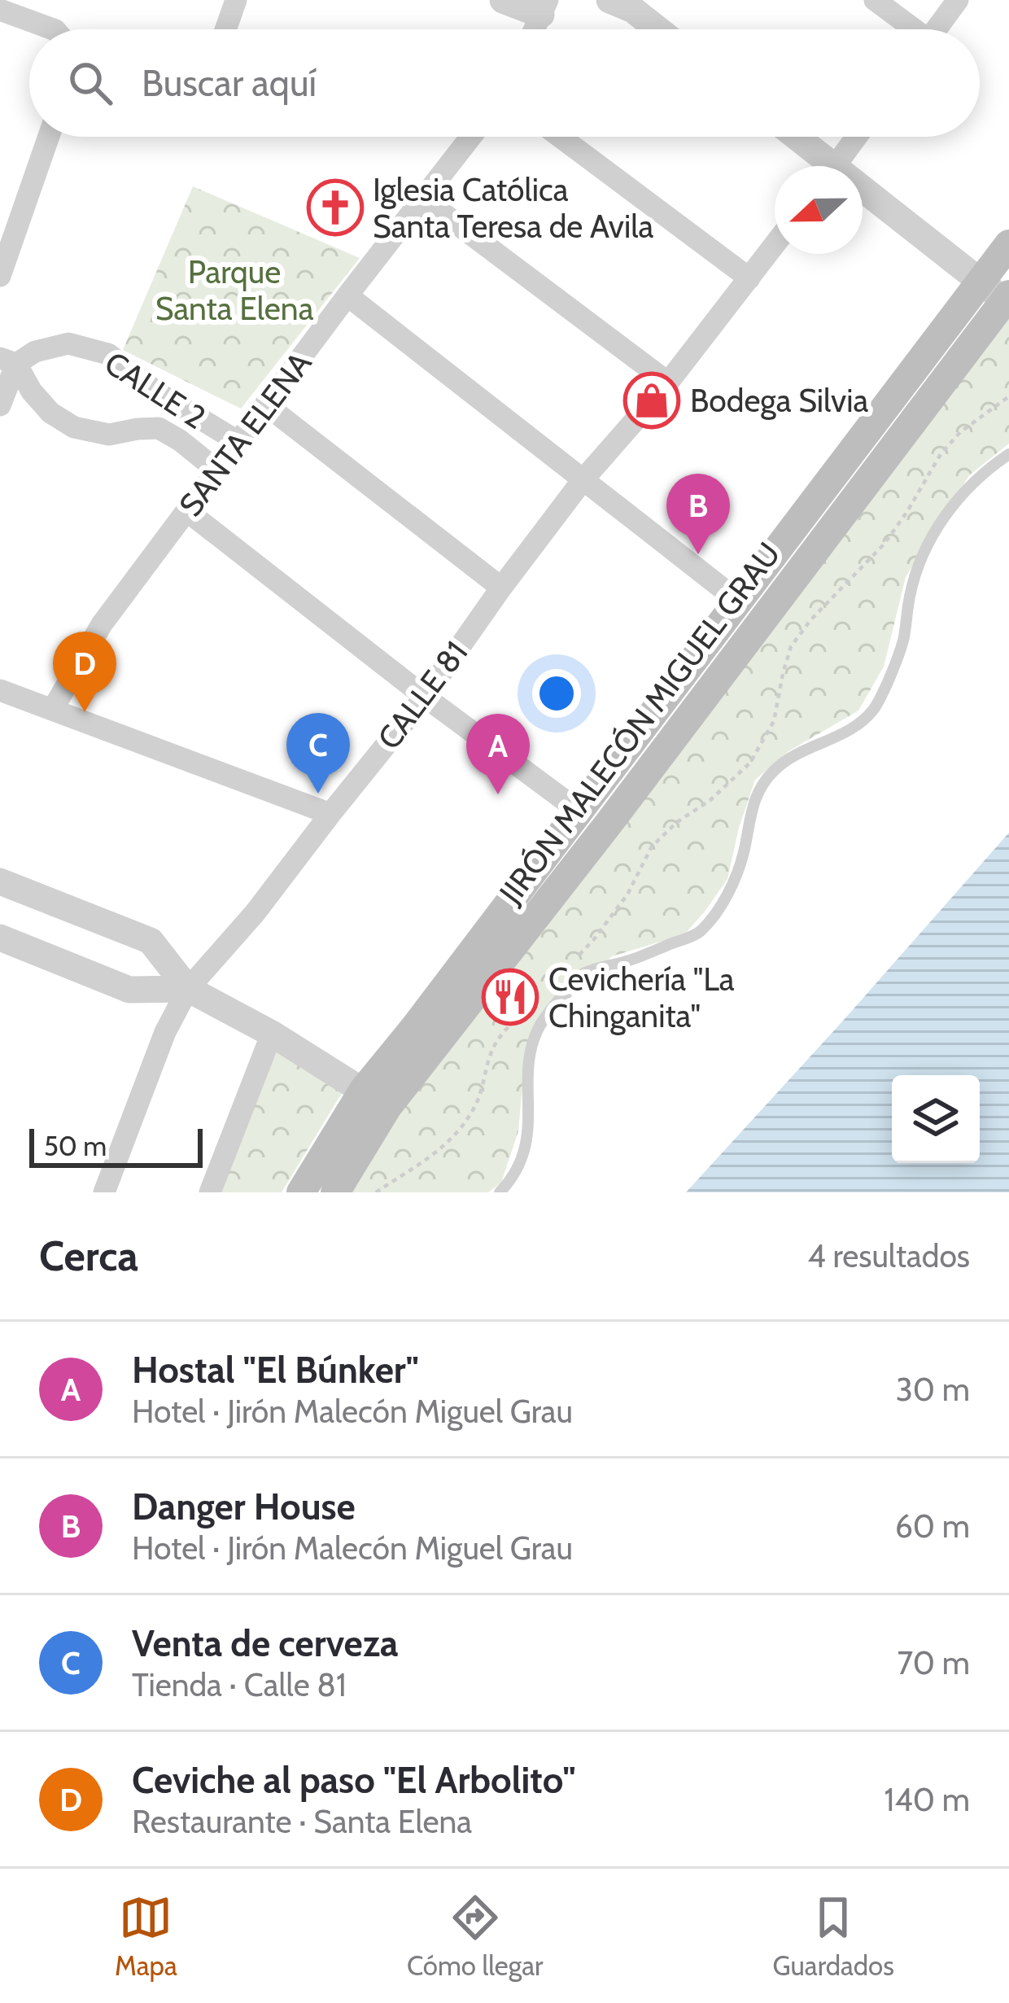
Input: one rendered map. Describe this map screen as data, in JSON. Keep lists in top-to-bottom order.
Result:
{
  "streets": {
    "main road": ["JIRÓN MALECÓN MIGUEL GRAU"],
    "street": ["CALLE 2", "SANTA ELENA", "CALLE 81"]
  },
  "crossings": [
    ["CALLE 2", "SANTA ELENA"]
  ],
  "parks": ["Parque Santa Elena"],
  "places": {
    "church": ["Iglesia Católica Santa Teresa de Avila"],
    "shop": ["Bodega Silvia"],
    "restaurant": ["Cevichería \"La Chinganita\""]
  },
  "scale_bar": "50 m",
  "north": "left",
  "page": {
    "search": "Buscar aquí",
    "pins": [
      "B",
      "D",
      "C",
      "A"
    ],
    "scale": "50 m",
    "heading": ["Cerca", "4 resultados"],
    "list": [
      {
        "mark": "A",
        "name": "Hostal \"El Búnker\"",
        "note": "Hotel · Jirón Malecón Miguel Grau",
        "value": "30 m"
      },
      {
        "mark": "B",
        "name": "Danger House",
        "note": "Hotel · Jirón Malecón Miguel Grau",
        "value": "60 m"
      },
      {
        "mark": "C",
        "name": "Venta de cerveza",
        "note": "Tienda · Calle 81",
        "value": "70 m"
      },
      {
        "mark": "D",
        "name": "Ceviche al paso \"El Arbolito\"",
        "note": "Restaurante · Santa Elena",
        "value": "140 m"
      }
    ],
    "nav": ["Mapa", "Cómo llegar", "Guardados"]
  }
}
